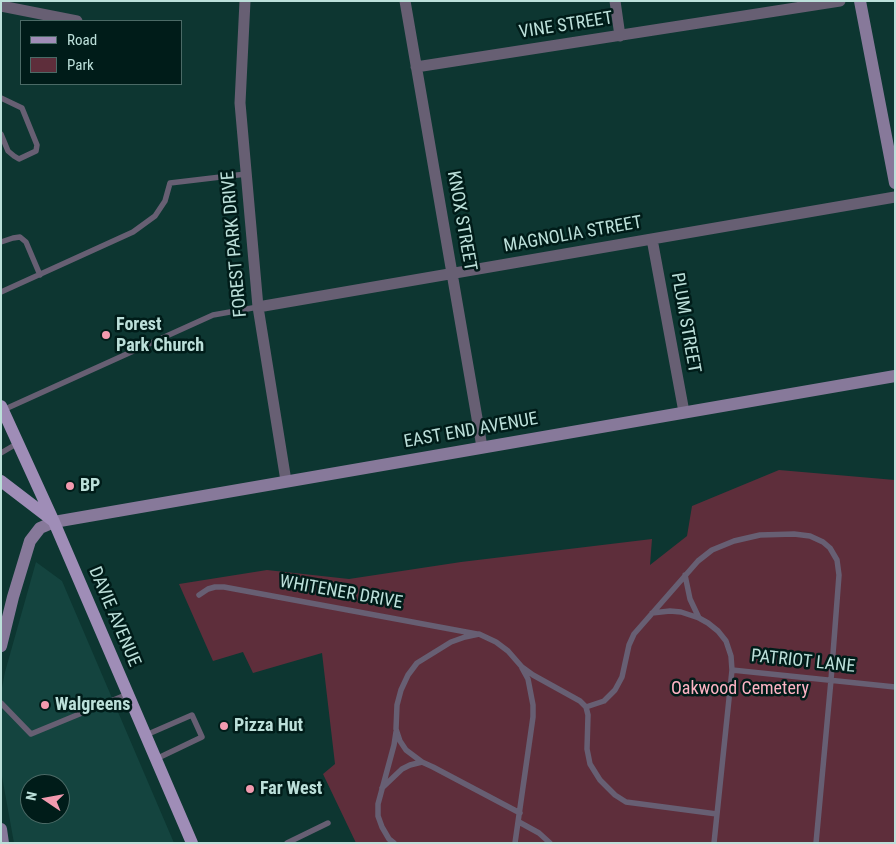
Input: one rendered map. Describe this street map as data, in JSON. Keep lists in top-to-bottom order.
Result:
{
  "streets": {
    "main road": ["DAVIE AVENUE"],
    "street": [
      "VINE STREET",
      "KNOX STREET",
      "MAGNOLIA STREET",
      "FOREST PARK DRIVE",
      "PLUM STREET",
      "EAST END AVENUE"
    ],
    "lane": ["WHITENER DRIVE", "PATRIOT LANE"]
  },
  "crossings": [
    ["VINE STREET", "KNOX STREET"],
    ["KNOX STREET", "MAGNOLIA STREET"],
    ["KNOX STREET", "EAST END AVENUE"],
    ["MAGNOLIA STREET", "FOREST PARK DRIVE"],
    ["MAGNOLIA STREET", "PLUM STREET"],
    ["FOREST PARK DRIVE", "EAST END AVENUE"],
    ["PLUM STREET", "EAST END AVENUE"],
    ["EAST END AVENUE", "DAVIE AVENUE"]
  ],
  "parks": ["Oakwood Cemetery"],
  "places": [
    "Forest Park Church",
    "BP",
    "Walgreens",
    "Pizza Hut",
    "Far West"
  ],
  "legend": ["Road", "Park"],
  "north": "left"
}
